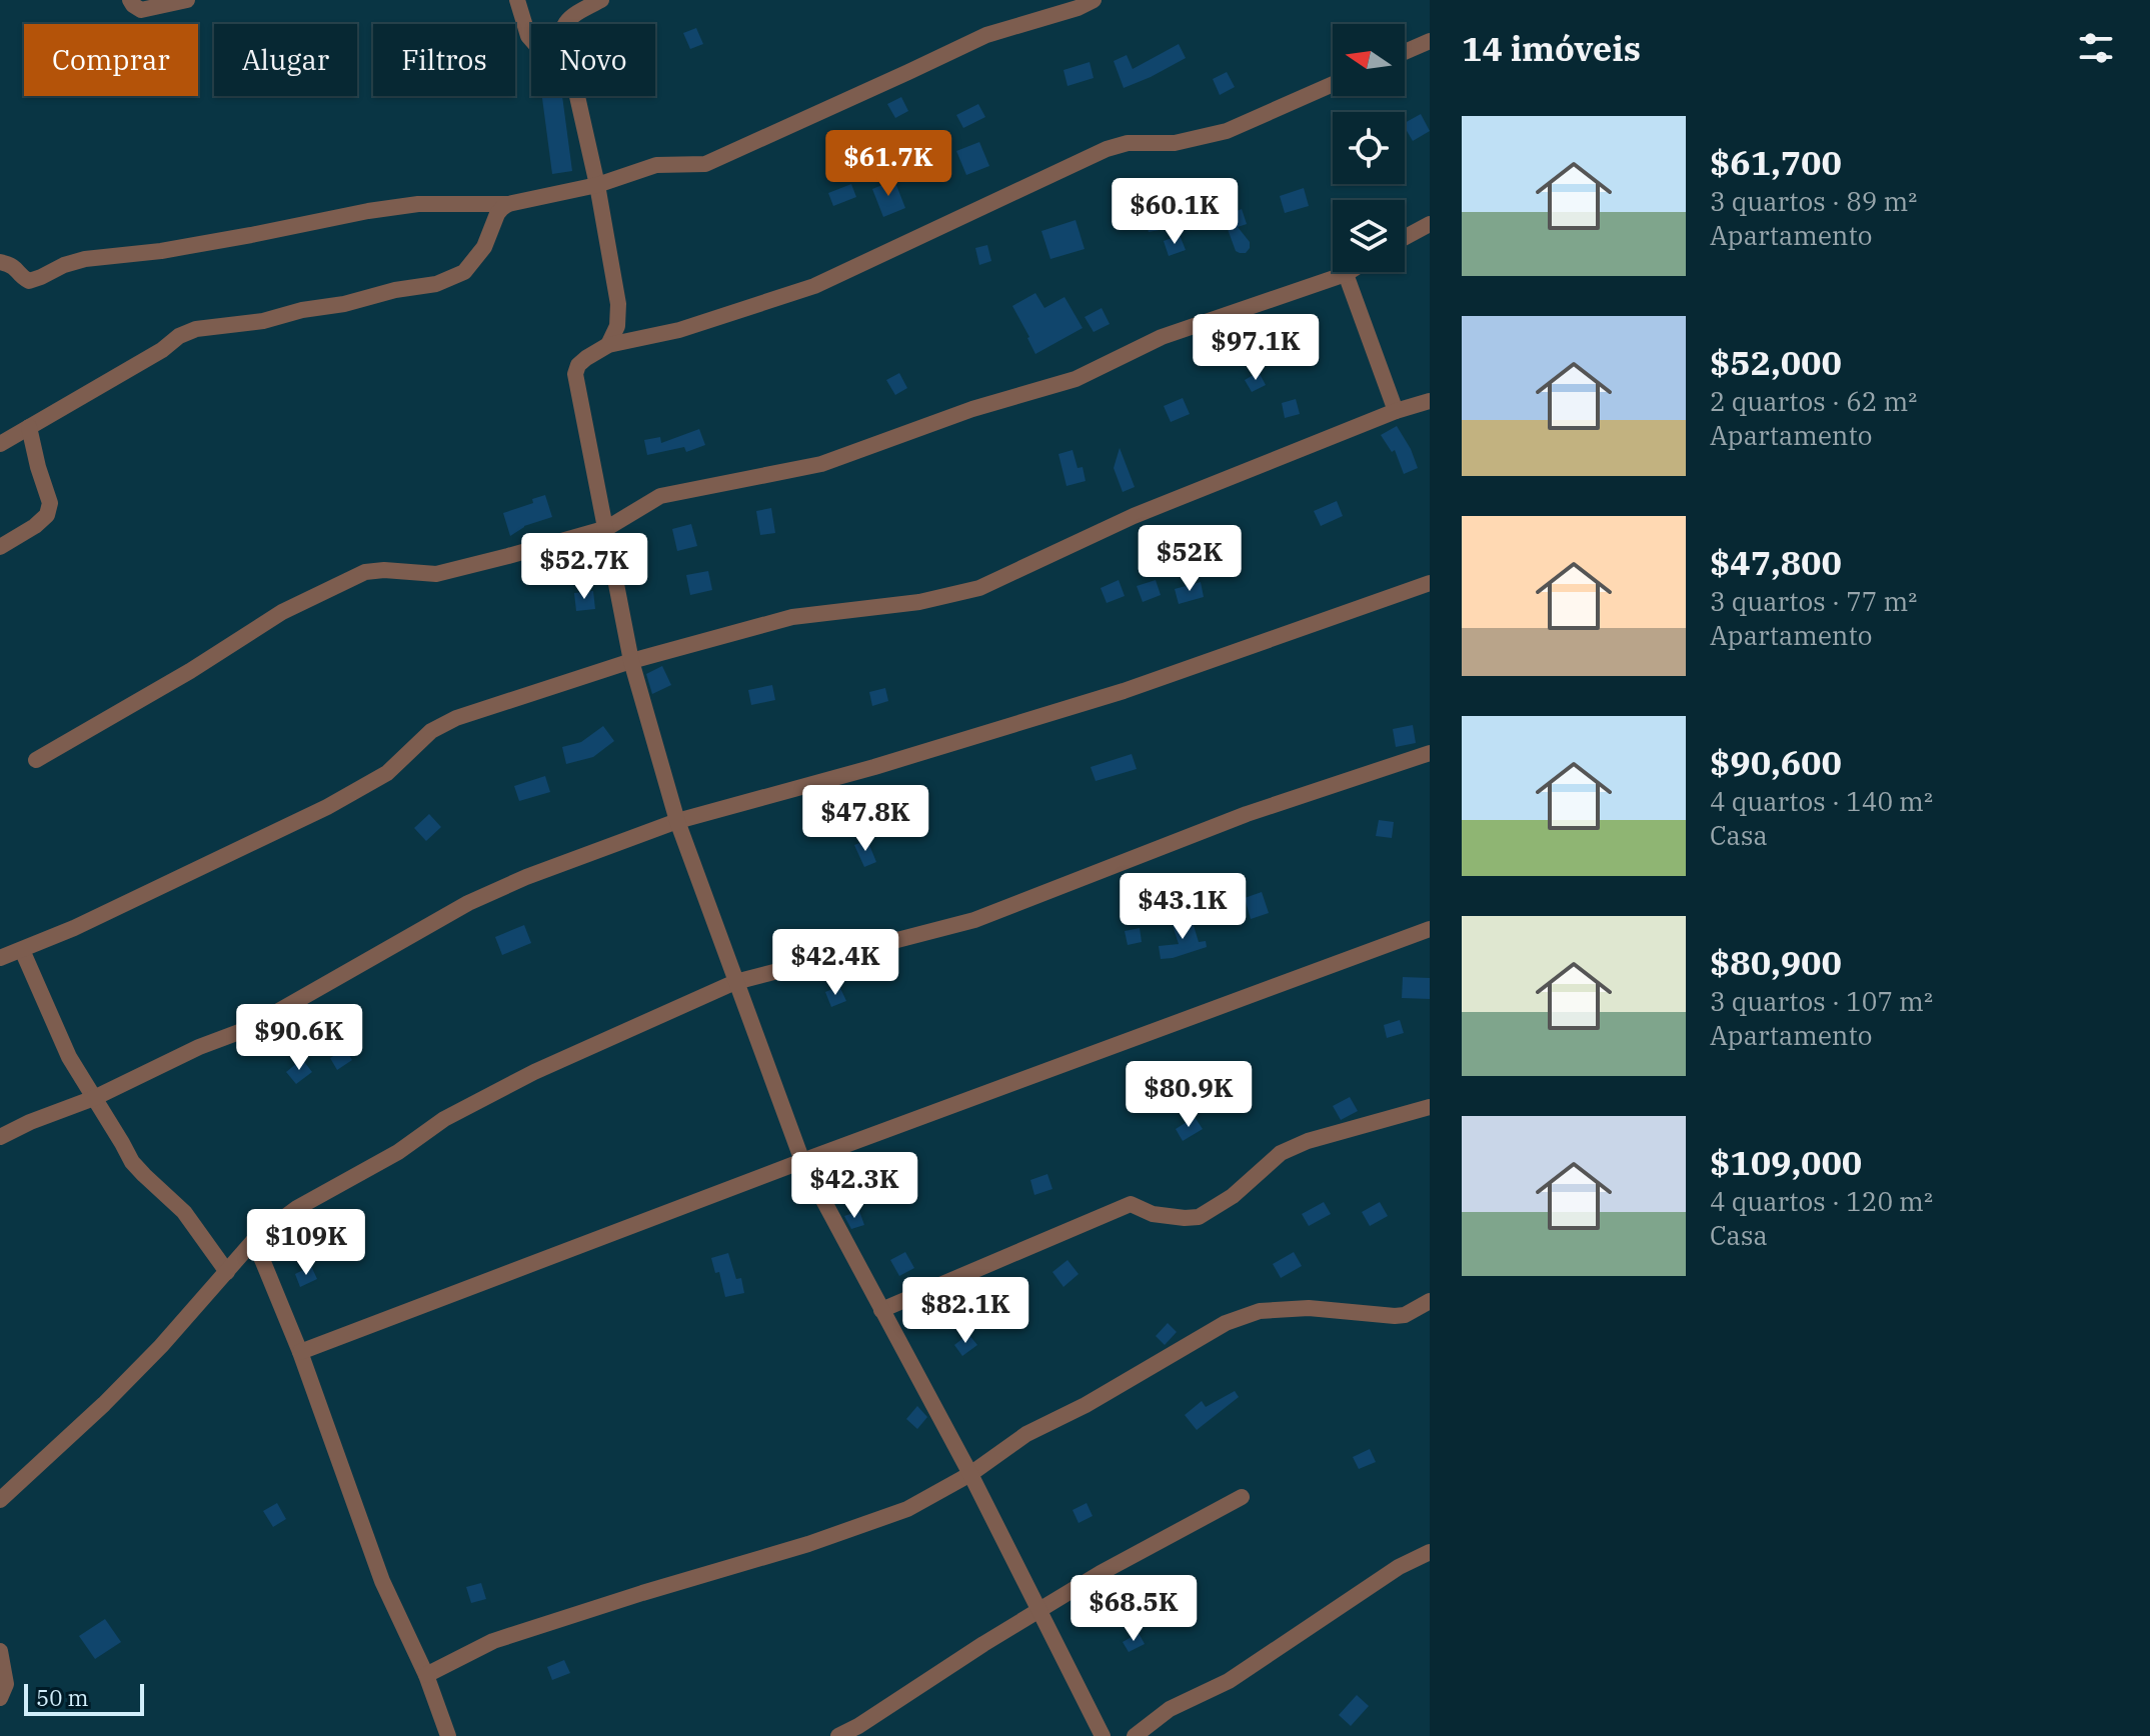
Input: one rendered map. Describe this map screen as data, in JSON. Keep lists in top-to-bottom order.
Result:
{
  "scale_bar": "50 m",
  "north": "left",
  "page": {
    "heading": "14 imóveis",
    "chip": [
      "Comprar",
      "Alugar",
      "Filtros",
      "Novo"
    ],
    "list": [
      {
        "name": "$61,700",
        "note": "3 quartos · 89 m² · Apartamento"
      },
      {
        "name": "$52,000",
        "note": "2 quartos · 62 m² · Apartamento"
      },
      {
        "name": "$47,800",
        "note": "3 quartos · 77 m² · Apartamento"
      },
      {
        "name": "$90,600",
        "note": "4 quartos · 140 m² · Casa"
      },
      {
        "name": "$80,900",
        "note": "3 quartos · 107 m² · Apartamento"
      },
      {
        "name": "$109,000",
        "note": "4 quartos · 120 m² · Casa"
      }
    ],
    "price": [
      "$61.7K",
      "$60.1K",
      "$97.1K",
      "$52K",
      "$52.7K",
      "$47.8K",
      "$43.1K",
      "$42.4K",
      "$90.6K",
      "$80.9K",
      "$42.3K",
      "$109K",
      "$82.1K",
      "$68.5K"
    ],
    "scale": "50 m"
  }
}
